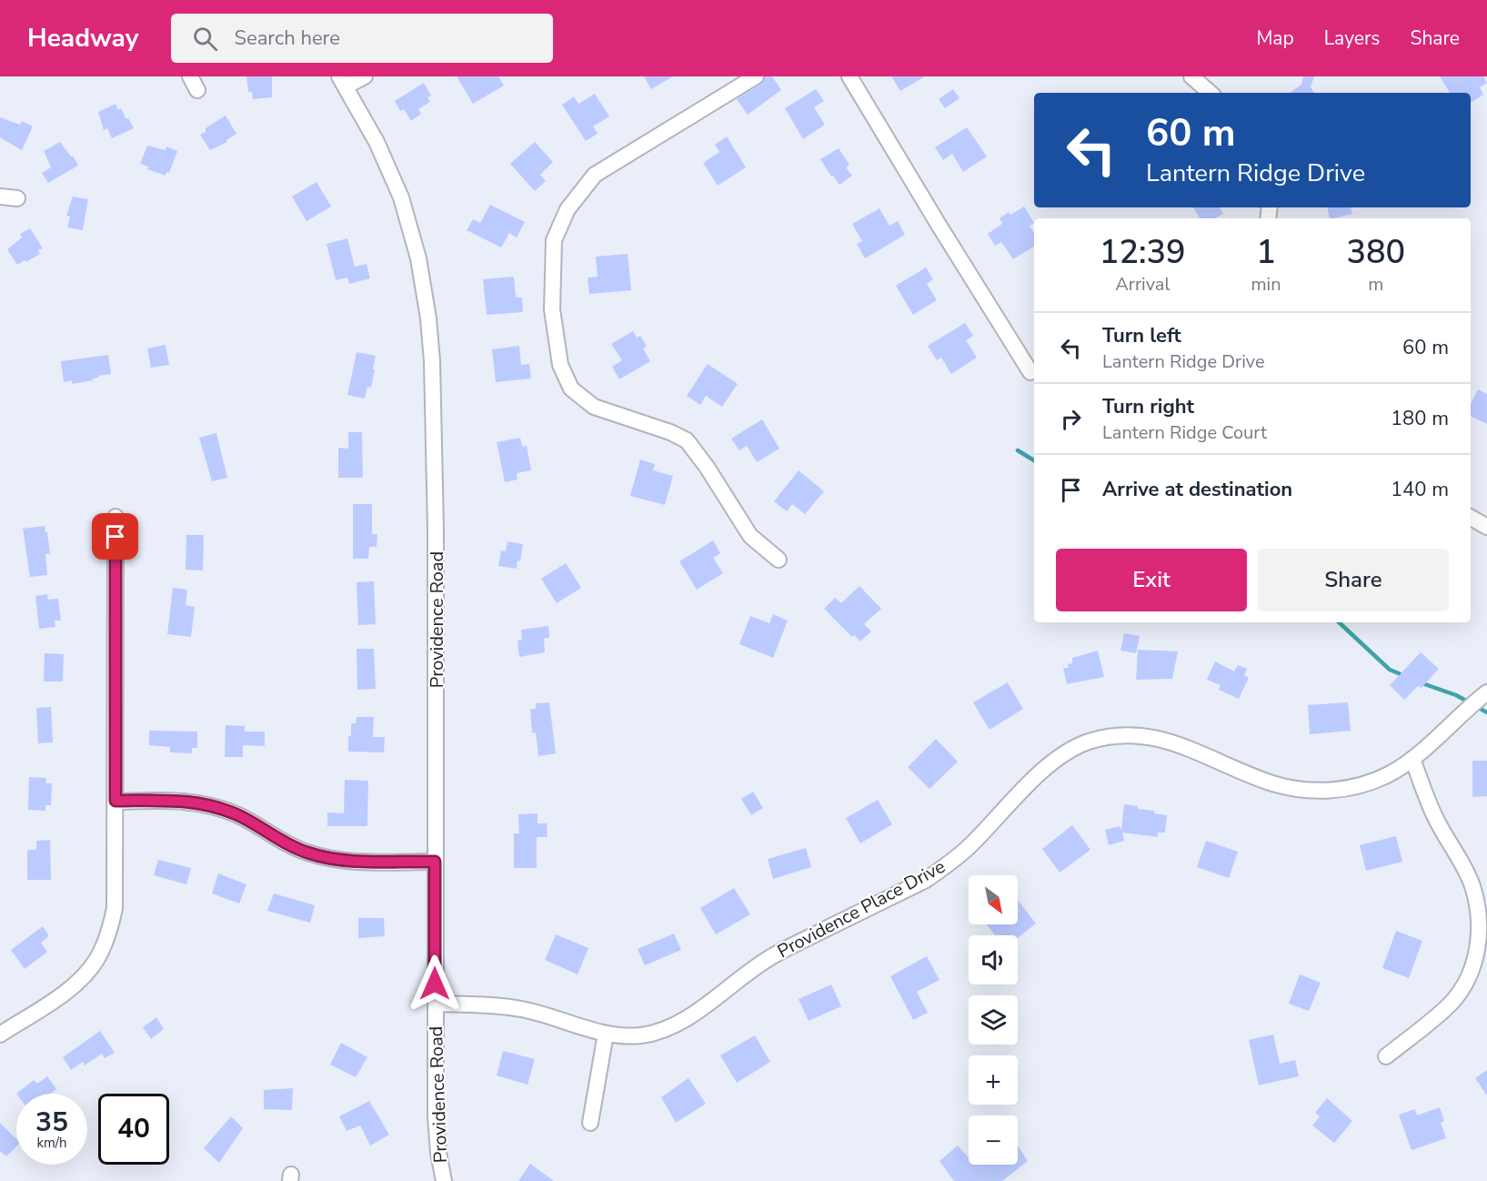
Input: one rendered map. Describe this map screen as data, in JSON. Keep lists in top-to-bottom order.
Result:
{
  "streets": {
    "street": ["Providence Road", "Providence Place Drive"]
  },
  "crossings": [
    ["Providence Road", "Providence Place Drive"]
  ],
  "north": "bottom right",
  "page": {
    "header": "Headway",
    "search": "Search here",
    "nav": ["Map", "Layers", "Share"],
    "turn": ["60 m", "Lantern Ridge Drive"],
    "eta": [
      "12:39",
      "Arrival",
      "1",
      "min",
      "380",
      "m"
    ],
    "list": [
      {
        "name": "Turn left",
        "note": "Lantern Ridge Drive",
        "value": "60 m"
      },
      {
        "name": "Turn right",
        "note": "Lantern Ridge Court",
        "value": "180 m"
      },
      {
        "name": "Arrive at destination",
        "value": "140 m"
      }
    ],
    "buttons": ["Exit", "Share"],
    "map_buttons": ["+", "−"],
    "speed": "35 km/h",
    "limit": "40"
  }
}
